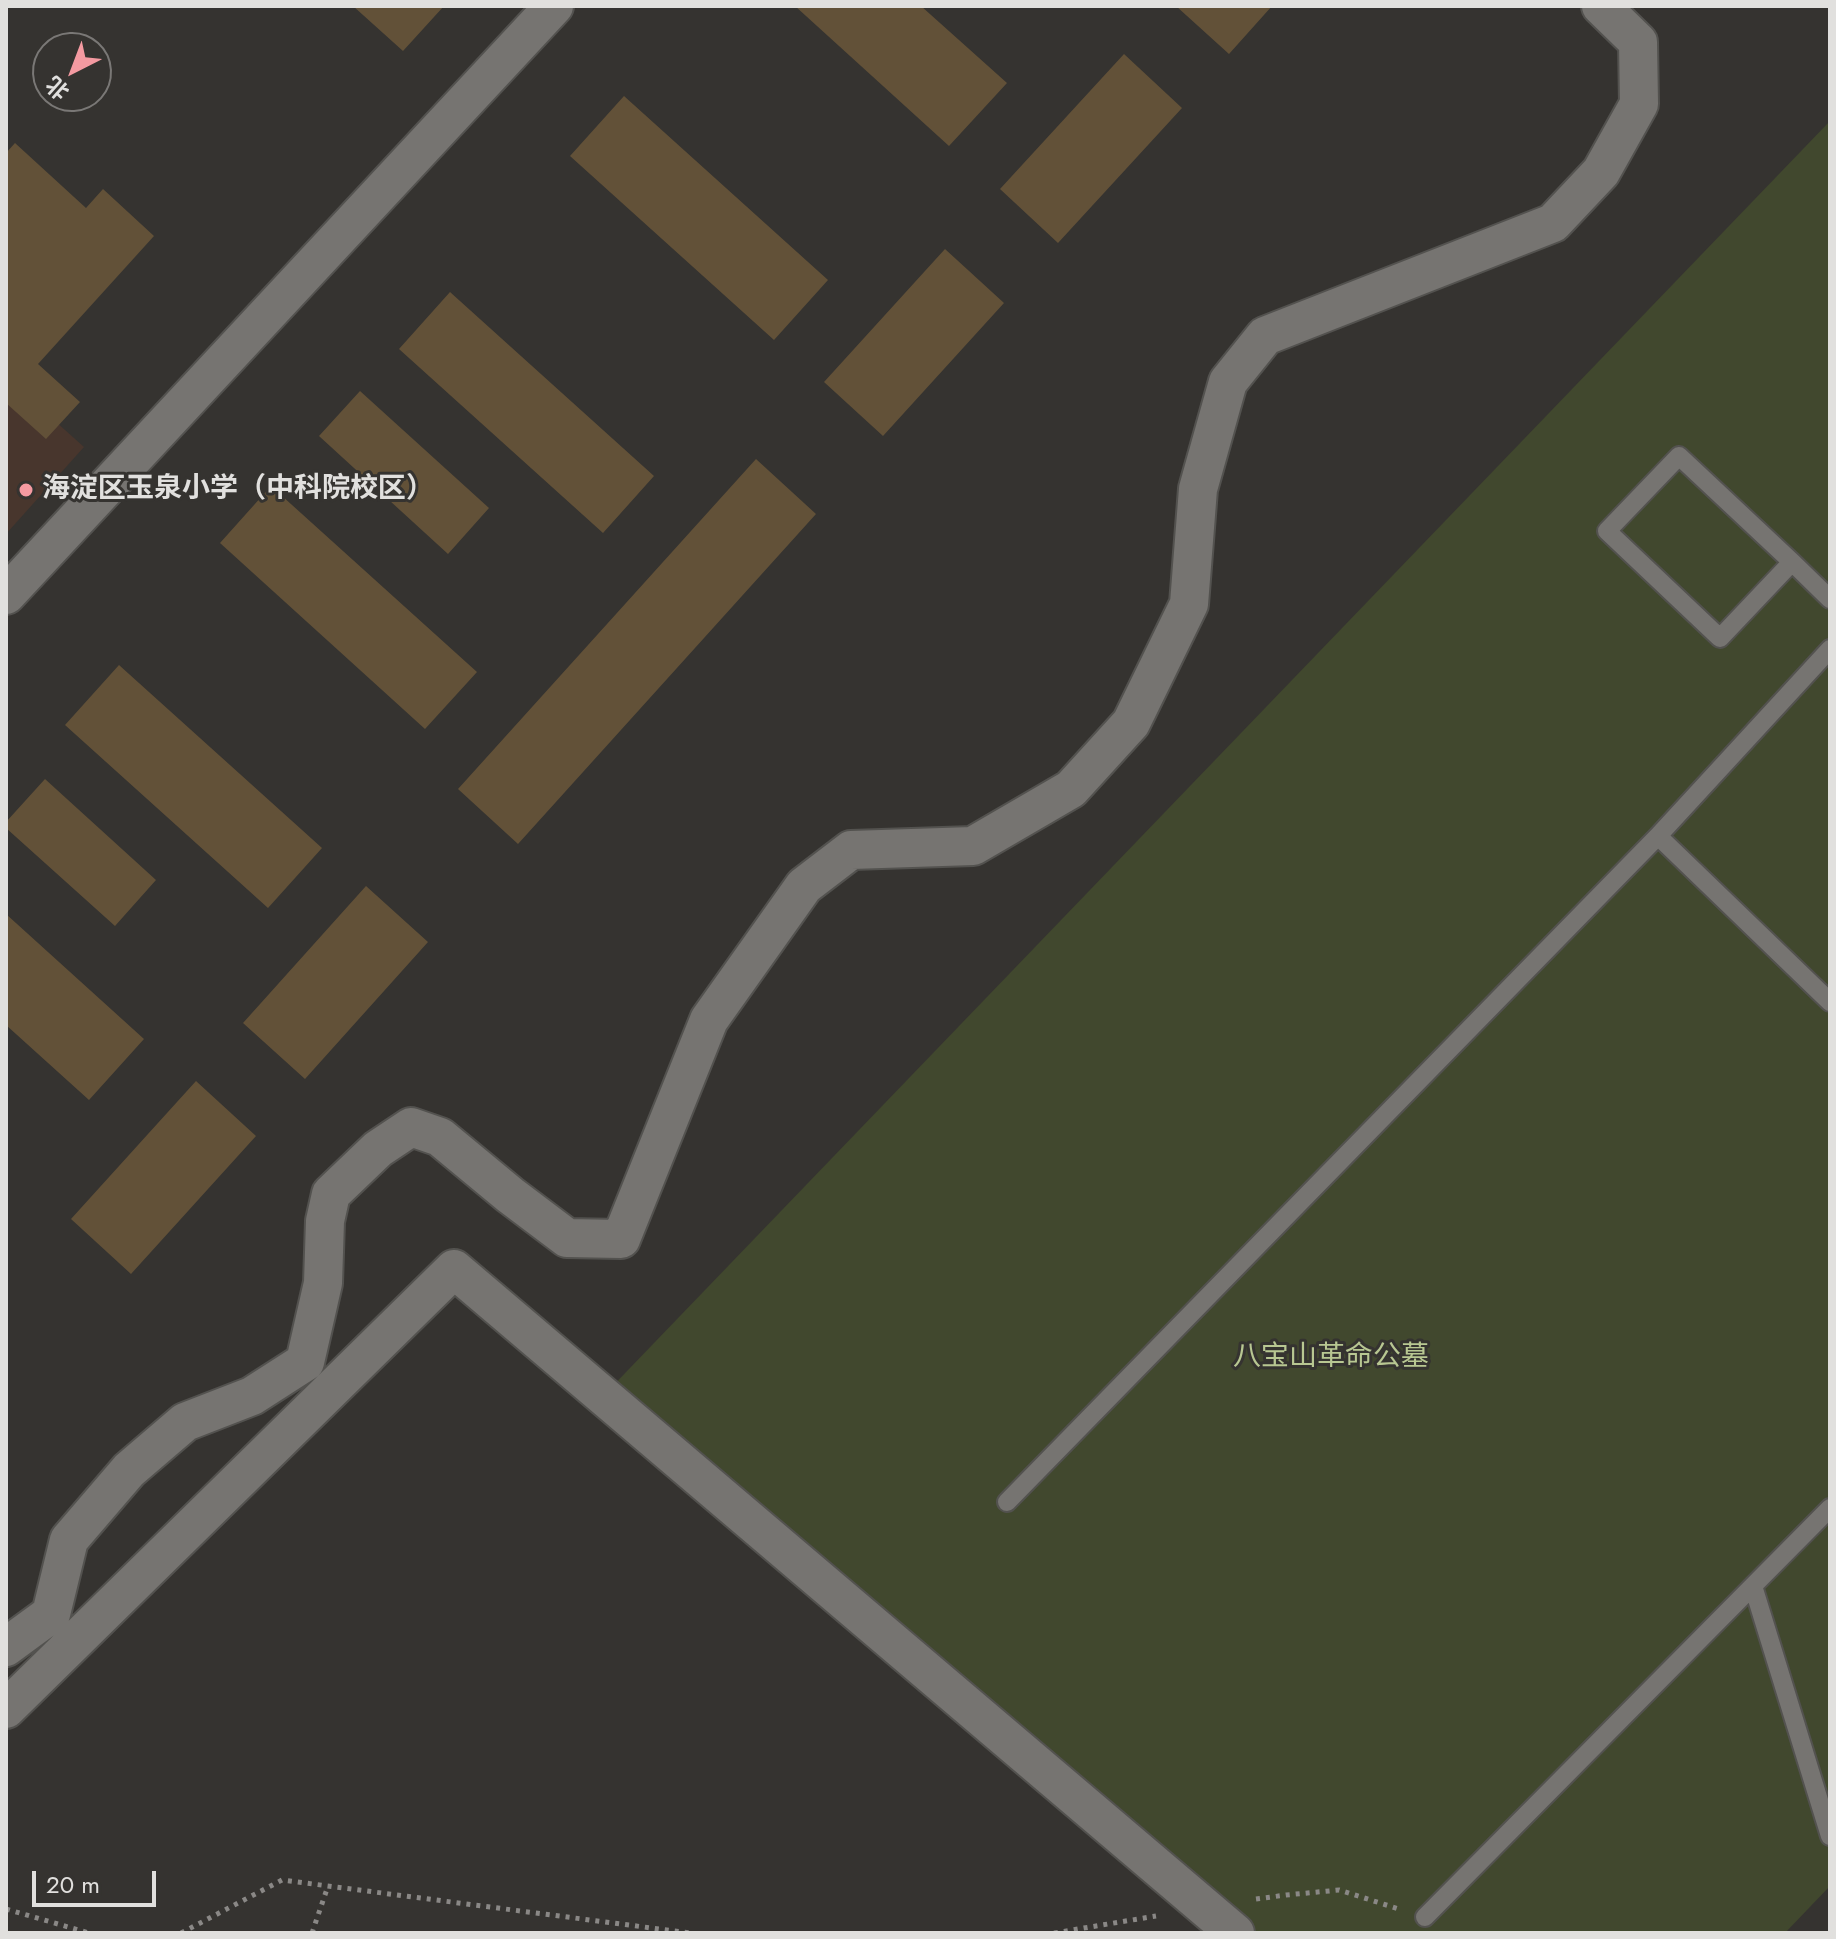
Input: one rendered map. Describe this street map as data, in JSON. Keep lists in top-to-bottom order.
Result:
{
  "parks": ["八宝山革命公墓"],
  "places": ["海淀区玉泉小学（中科院校区）"],
  "scale_bar": "20 m",
  "north": "bottom left"
}
